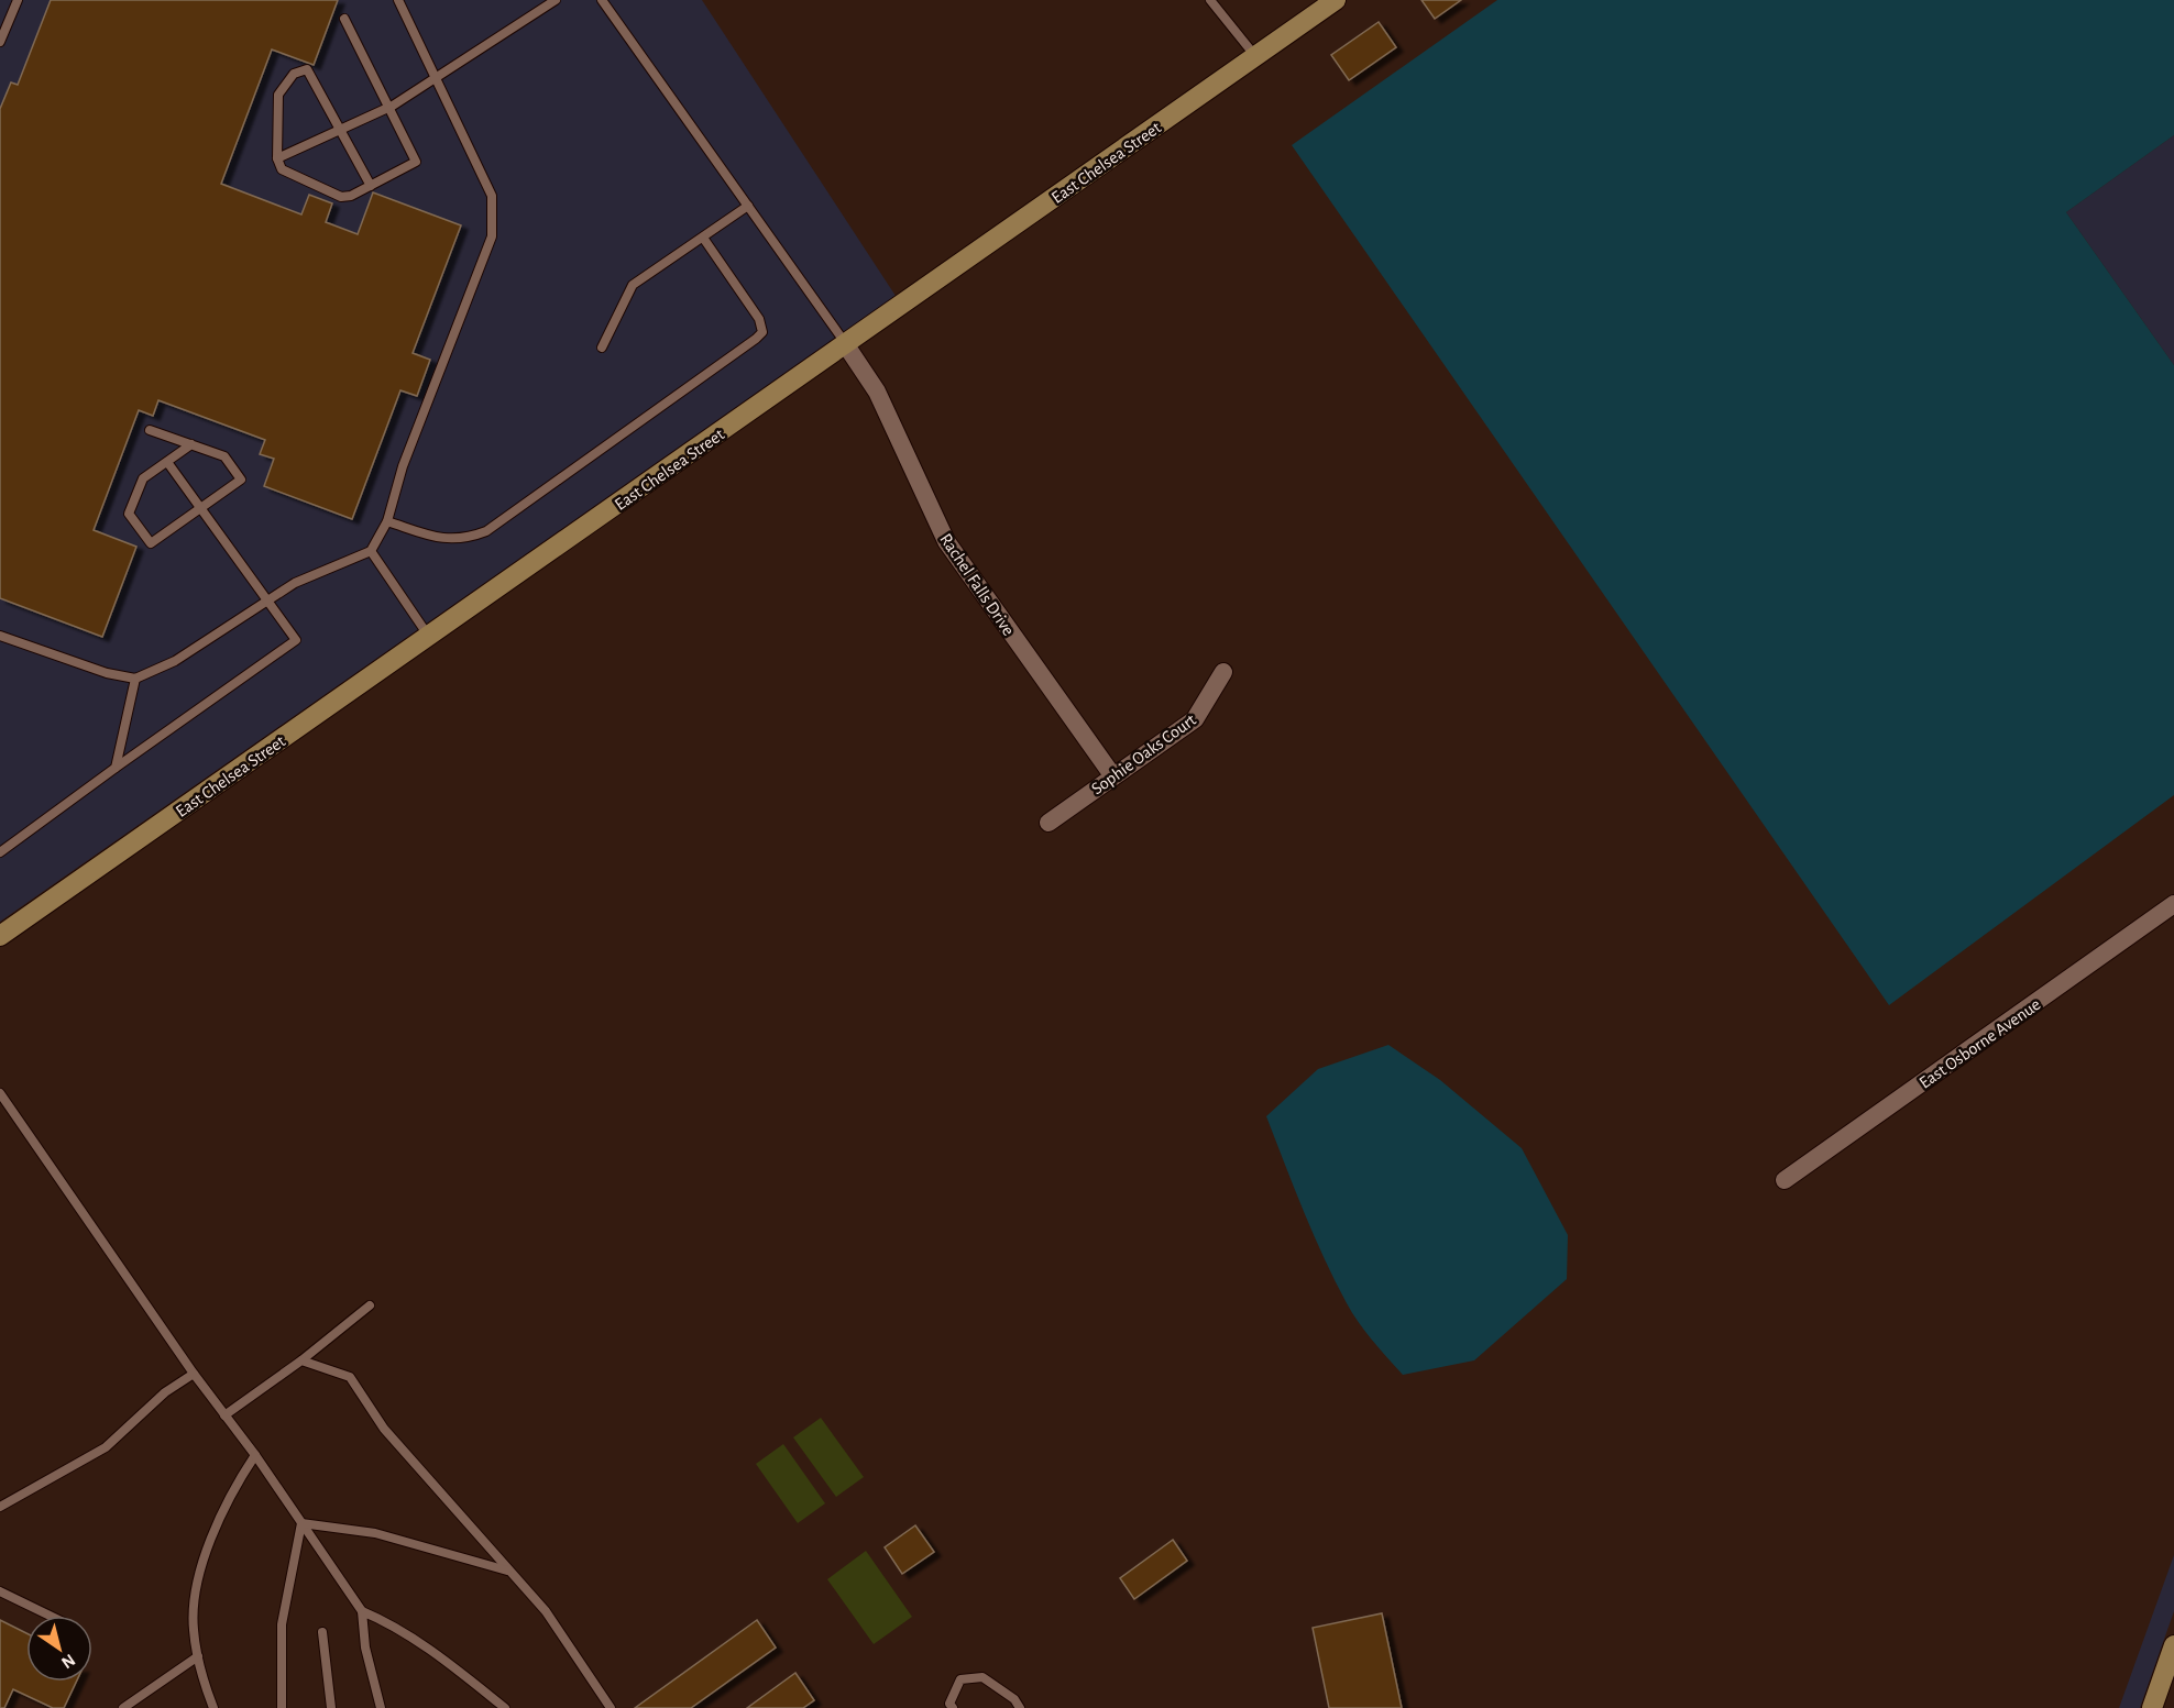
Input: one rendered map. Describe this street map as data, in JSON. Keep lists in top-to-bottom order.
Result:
{
  "streets": {
    "street": [
      "East Chelsea Street",
      "Rachel Falls Drive",
      "Sophie Oaks Court",
      "East Osborne Avenue"
    ]
  },
  "crossings": [
    ["East Chelsea Street", "Rachel Falls Drive"],
    ["Rachel Falls Drive", "Sophie Oaks Court"]
  ],
  "north": "bottom right"
}
